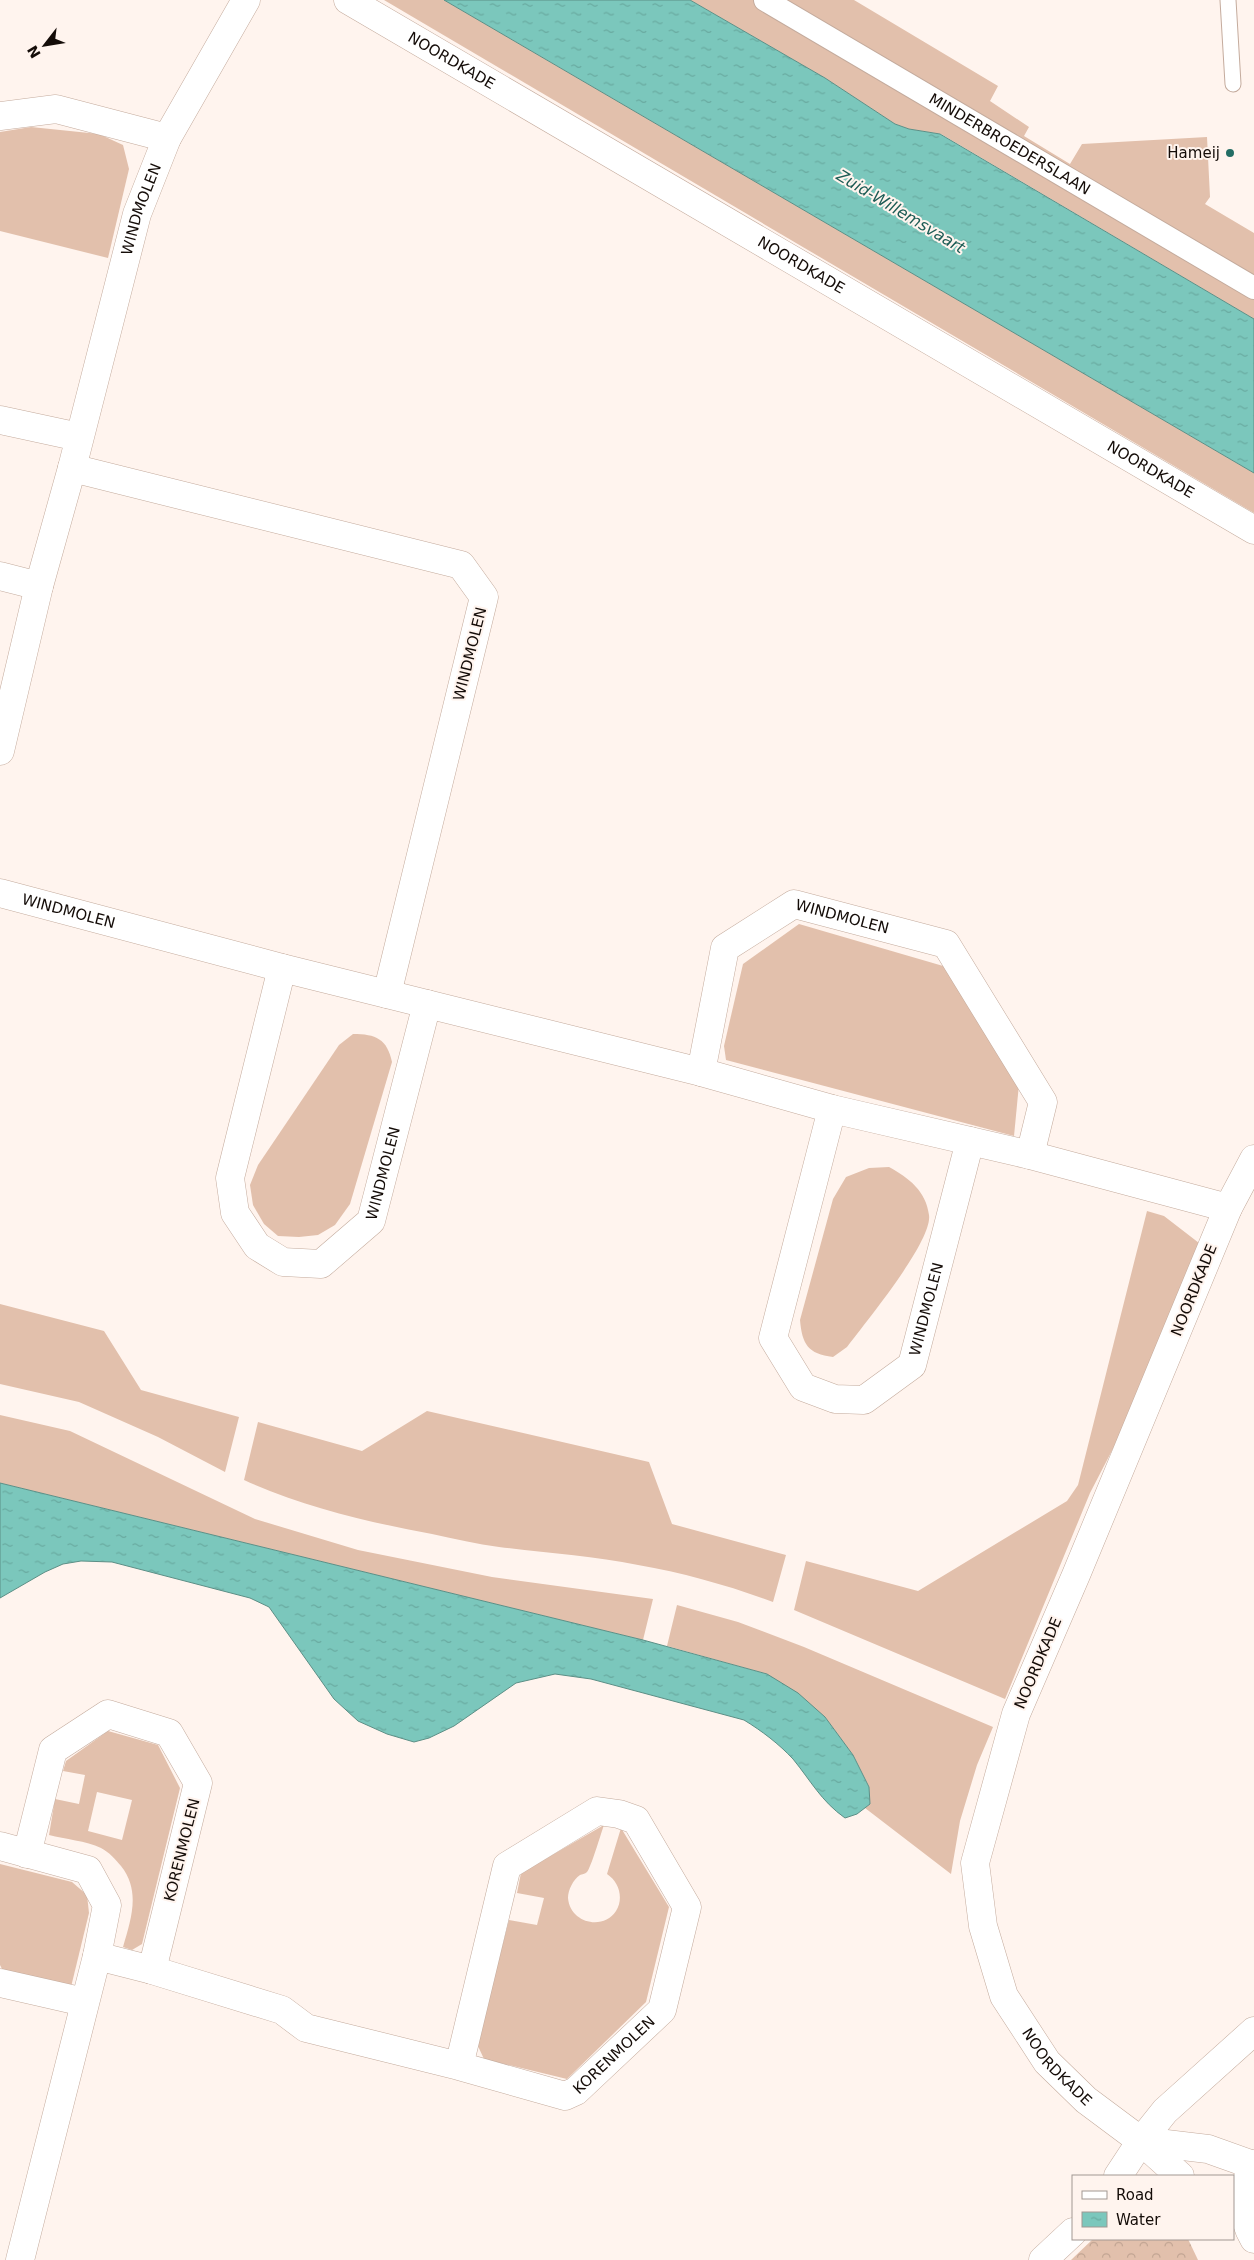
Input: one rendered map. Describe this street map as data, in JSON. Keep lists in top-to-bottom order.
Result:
{
  "streets": {
    "street": [
      "NOORDKADE",
      "MINDERBROEDERSLAAN",
      "WINDMOLEN",
      "KORENMOLEN"
    ]
  },
  "crossings": [
    ["NOORDKADE", "WINDMOLEN"]
  ],
  "water": ["Zuid-Willemsvaart"],
  "places": ["Hameij"],
  "legend": ["Road", "Water"],
  "north": "bottom left"
}
